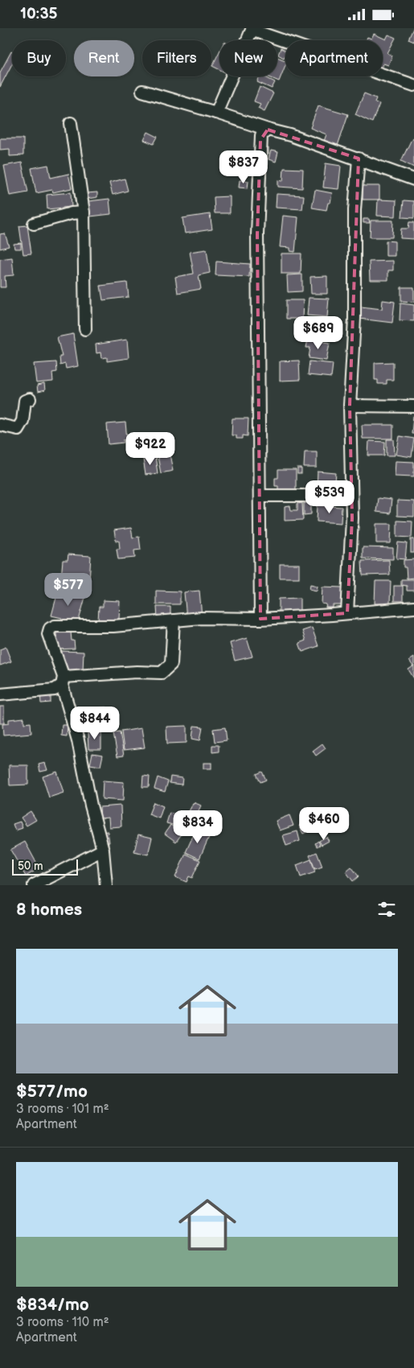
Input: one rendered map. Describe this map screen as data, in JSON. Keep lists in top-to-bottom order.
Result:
{
  "scale_bar": "50 m",
  "page": {
    "status": "10:35",
    "chip": [
      "Buy",
      "Rent",
      "Filters",
      "New",
      "Apartment"
    ],
    "price": [
      "$837",
      "$689",
      "$922",
      "$539",
      "$577",
      "$844",
      "$460",
      "$834"
    ],
    "scale": "50 m",
    "heading": "8 homes",
    "list": [
      {
        "name": "$577/mo",
        "note": "3 rooms · 101 m² · Apartment"
      },
      {
        "name": "$834/mo",
        "note": "3 rooms · 110 m² · Apartment"
      }
    ]
  }
}
